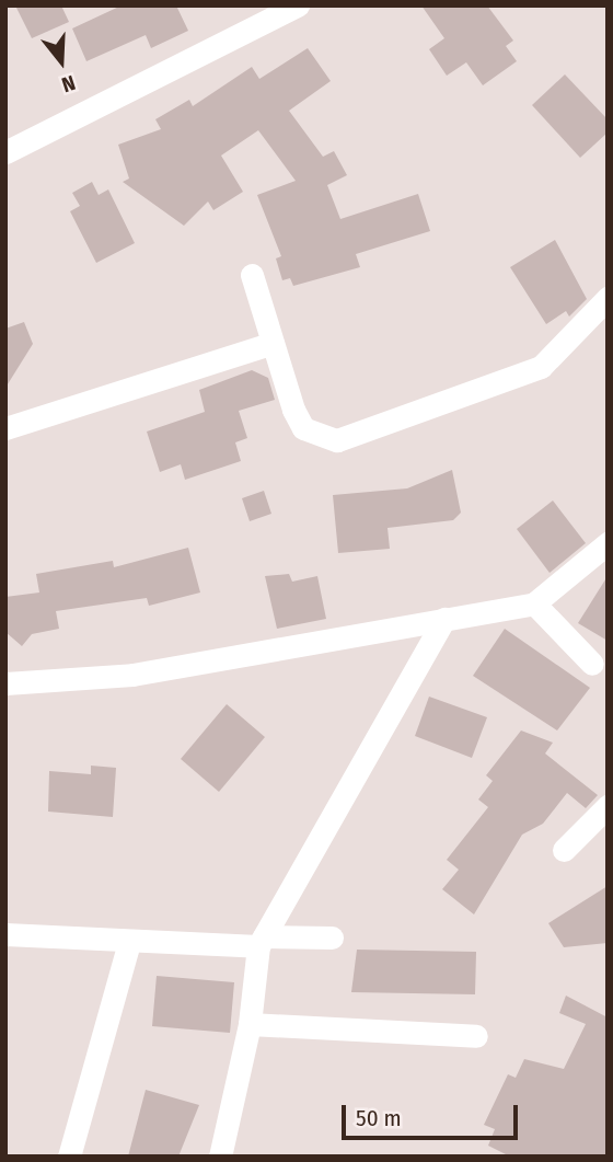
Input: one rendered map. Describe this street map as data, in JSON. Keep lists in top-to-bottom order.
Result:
{
  "scale_bar": "50 m",
  "north": "bottom"
}
